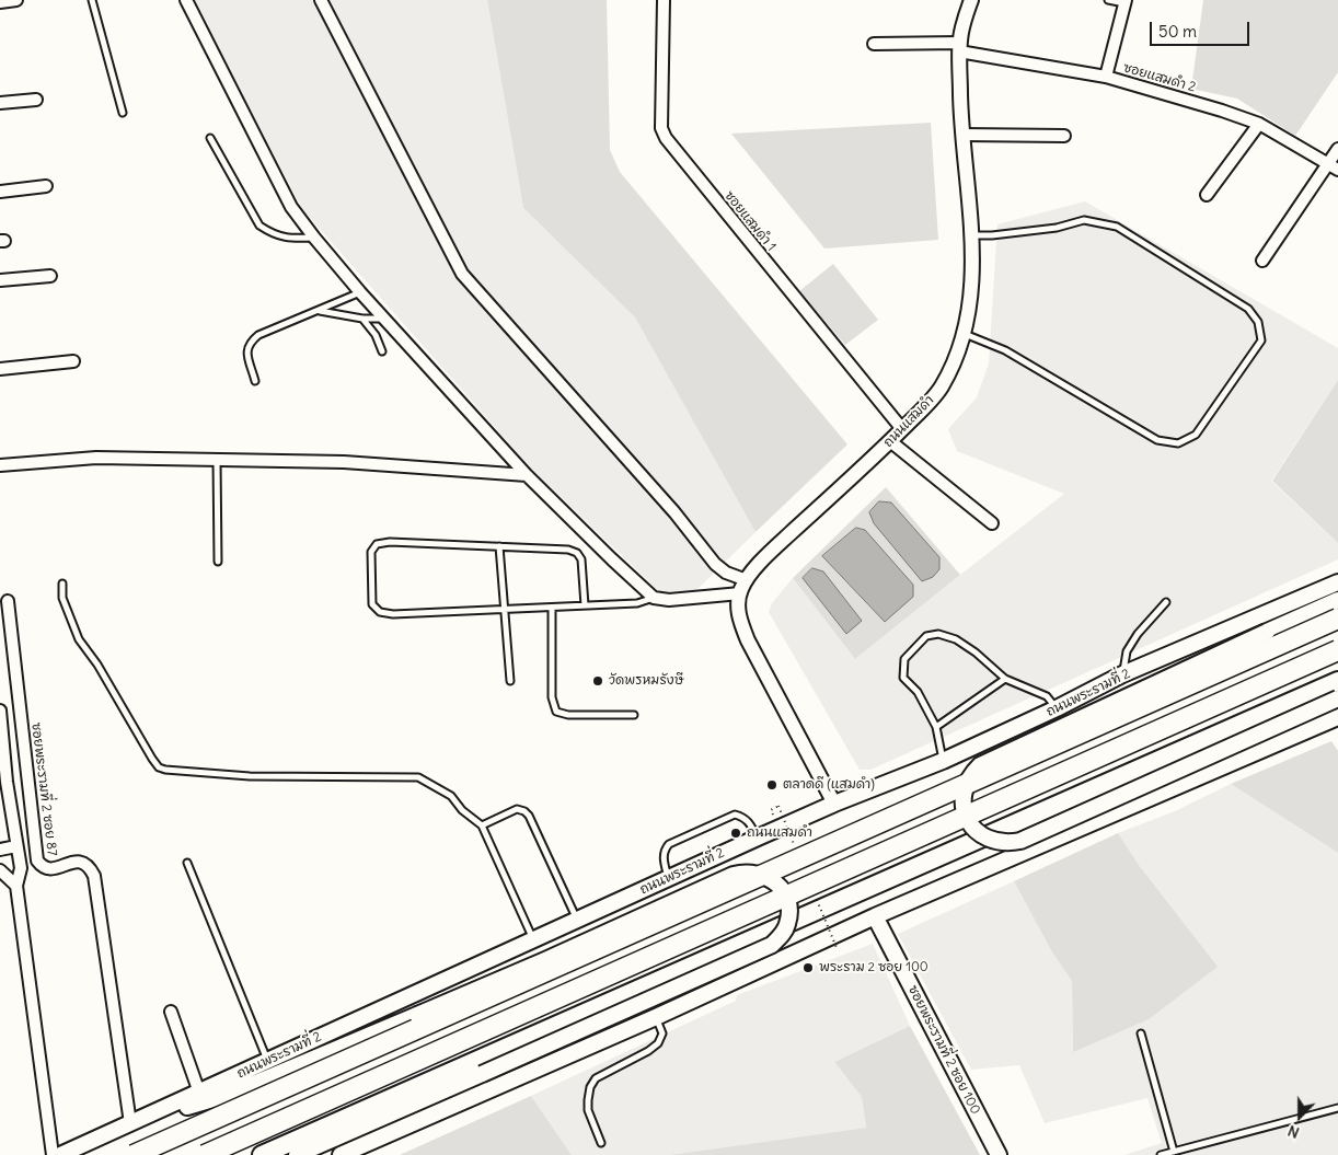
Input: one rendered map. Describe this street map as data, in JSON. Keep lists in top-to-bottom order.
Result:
{
  "streets": {
    "main road": ["ถนนพระรามที่ 2", "ซอยพระรามที่ 2 ซอย 100"],
    "street": [
      "ซอยแสมดำ 2",
      "ซอยแสมดำ 1",
      "ถนนแสมดำ",
      "ซอยพระรามที่ 2 ซอย 87"
    ]
  },
  "crossings": [
    ["ซอยแสมดำ 2", "ถนนแสมดำ"],
    ["ซอยแสมดำ 1", "ถนนแสมดำ"],
    ["ถนนแสมดำ", "ถนนพระรามที่ 2"],
    ["ถนนพระรามที่ 2", "ซอยพระรามที่ 2 ซอย 87"]
  ],
  "places": [
    "วัดพรหมรังษี",
    "ตลาดดี (แสมดำ)",
    "ถนนแสมดำ",
    "พระราม 2 ซอย 100"
  ],
  "scale_bar": "50 m",
  "north": "bottom"
}
